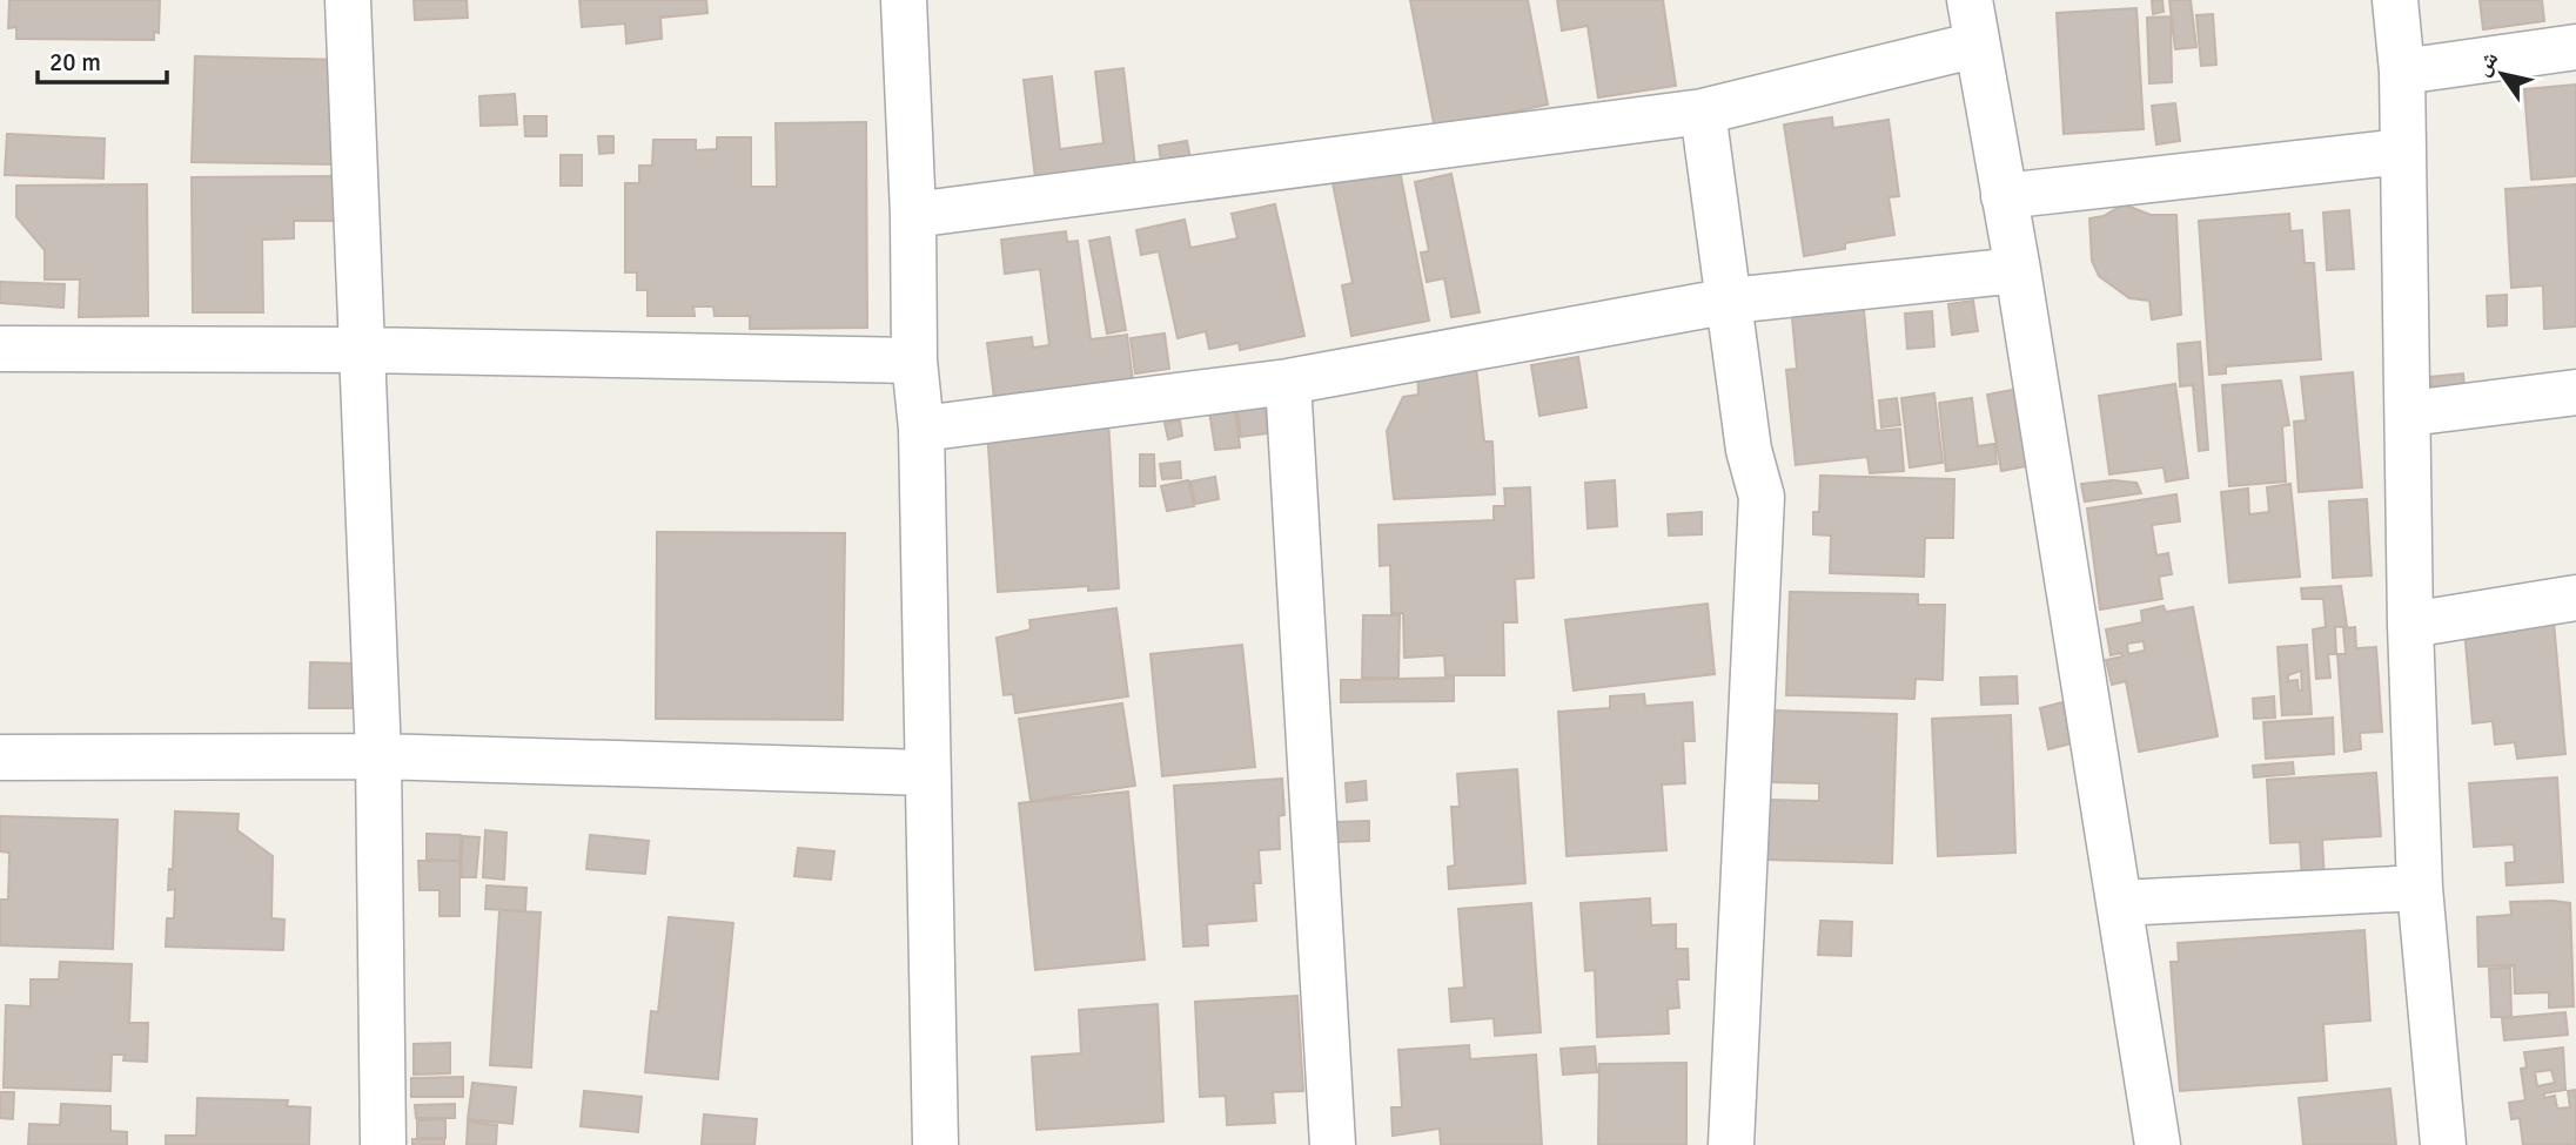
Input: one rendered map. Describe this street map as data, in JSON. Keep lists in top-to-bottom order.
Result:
{
  "scale_bar": "20 m",
  "north": "top left"
}
